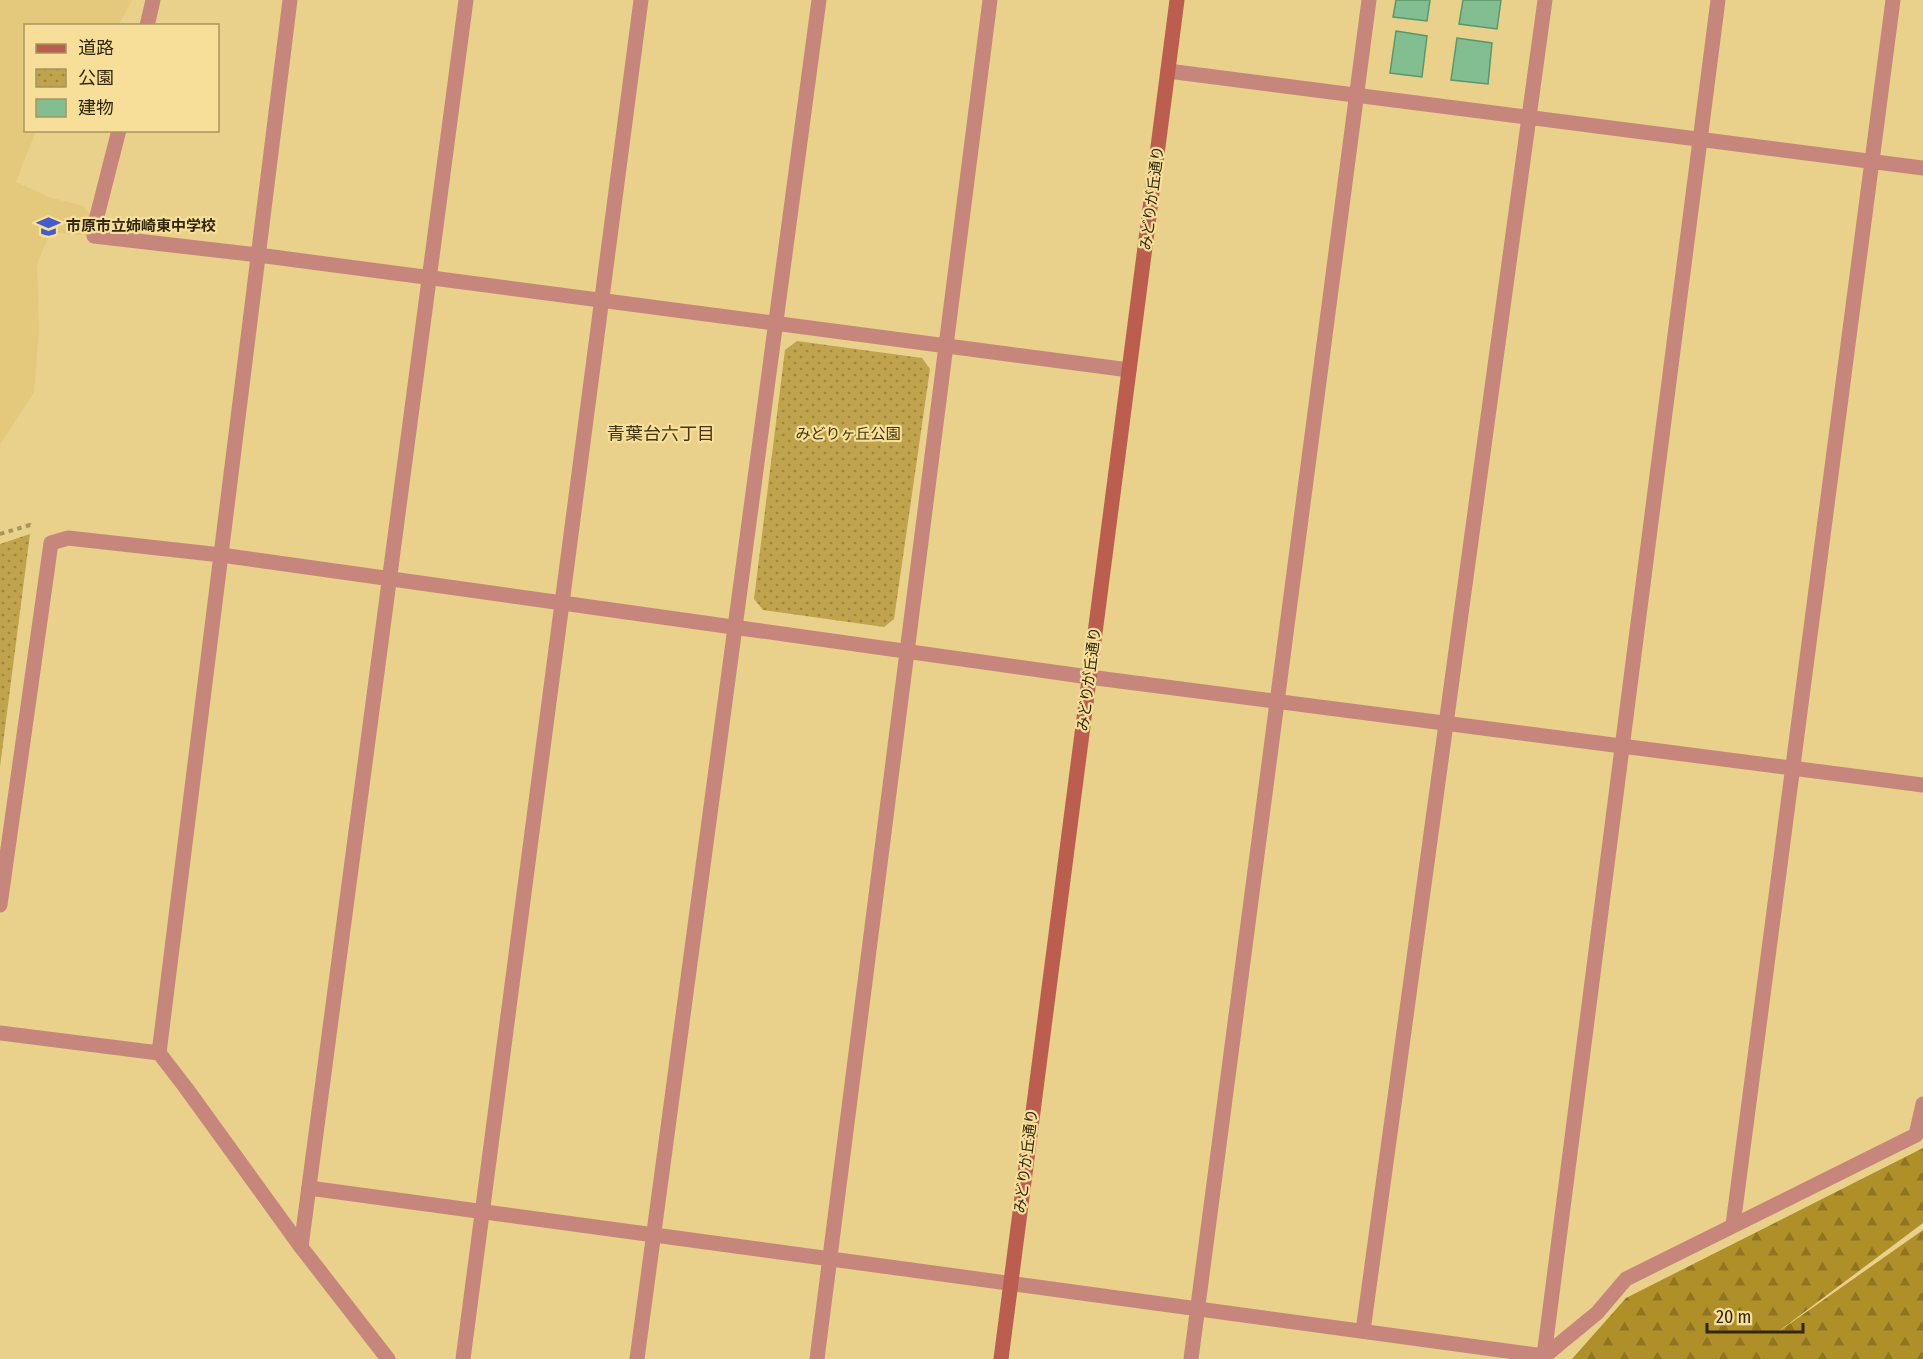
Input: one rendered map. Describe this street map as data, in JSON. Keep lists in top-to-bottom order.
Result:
{
  "streets": {
    "street": ["みどりが丘通り"]
  },
  "districts": ["青葉台六丁目"],
  "parks": ["みどりヶ丘公園"],
  "places": {
    "school or university": ["市原市立姉崎東中学校"]
  },
  "legend": ["道路", "公園", "建物"],
  "scale_bar": "20 m"
}
